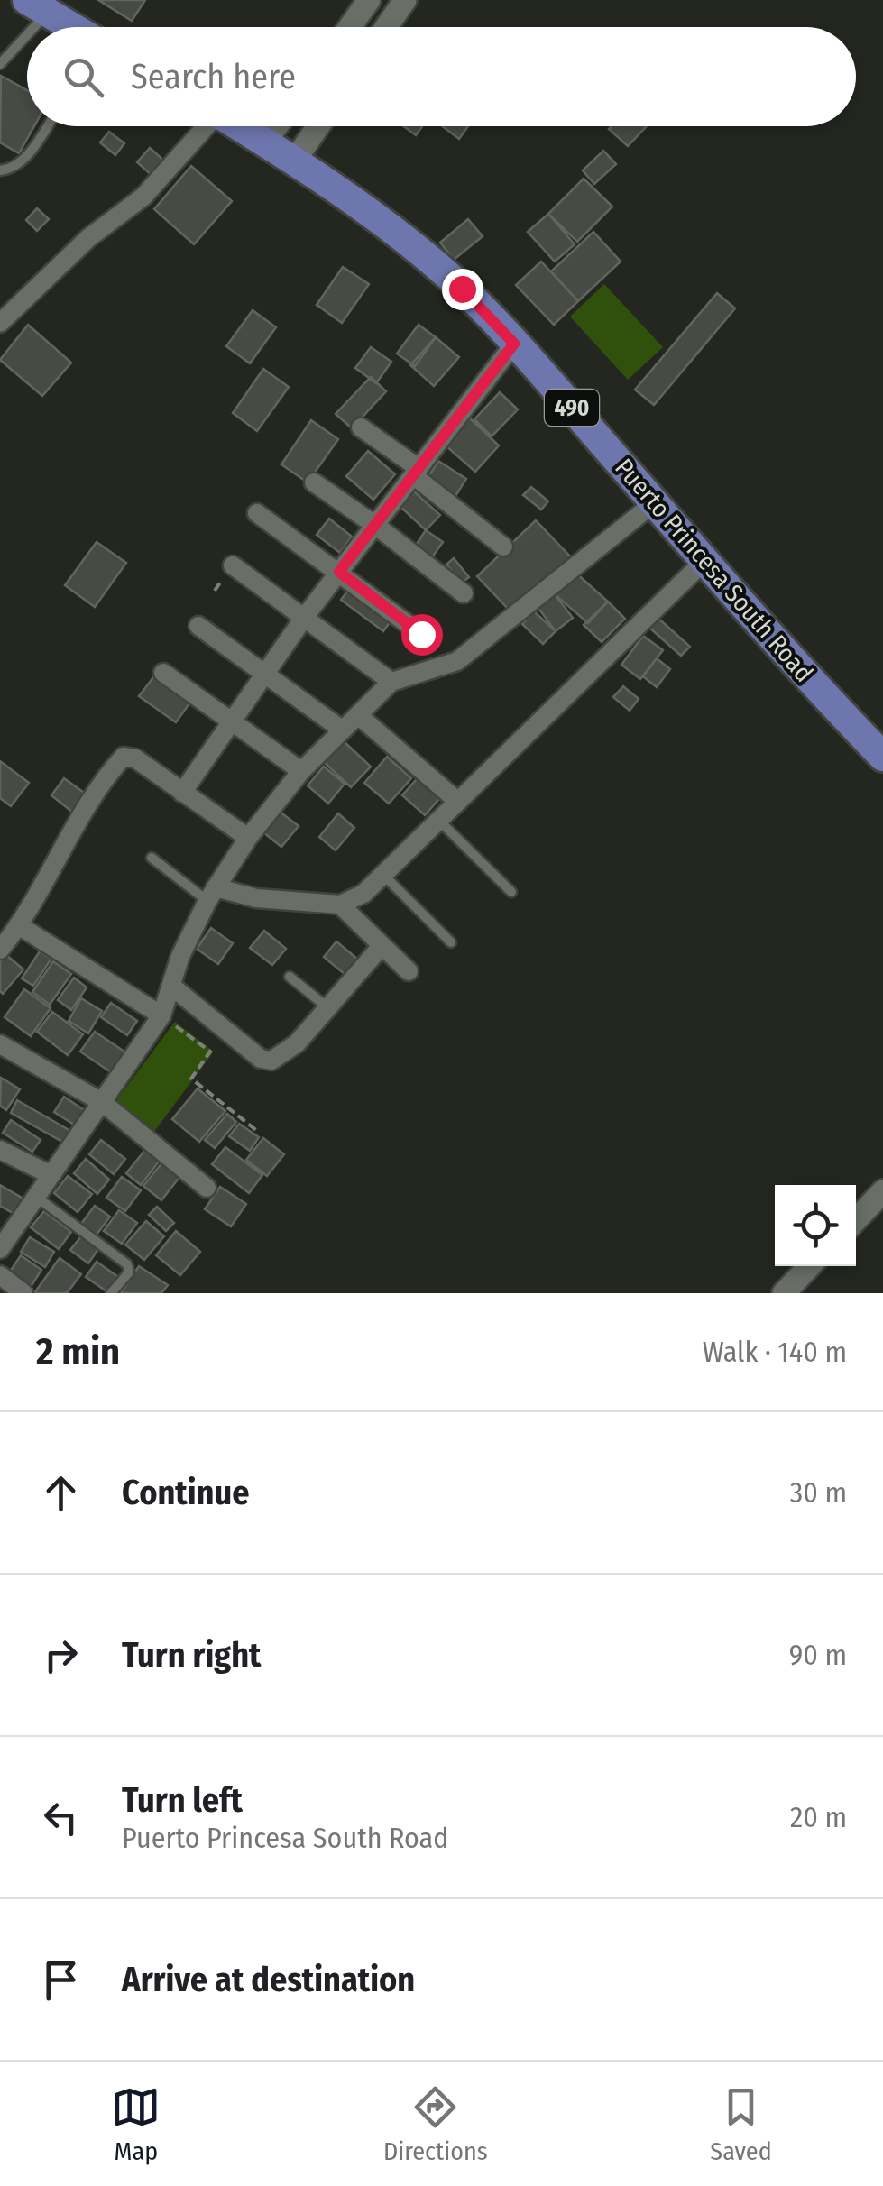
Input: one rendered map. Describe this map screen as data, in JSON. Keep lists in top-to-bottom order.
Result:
{
  "streets": {
    "main road": ["490", "Puerto Princesa South Road"]
  },
  "page": {
    "search": "Search here",
    "heading": ["2 min", "Walk · 140 m"],
    "list": [
      ["Continue", "30 m"],
      ["Turn right", "90 m"],
      ["Turn left", "Puerto Princesa South Road", "20 m"],
      "Arrive at destination"
    ],
    "nav": ["Map", "Directions", "Saved"]
  }
}
